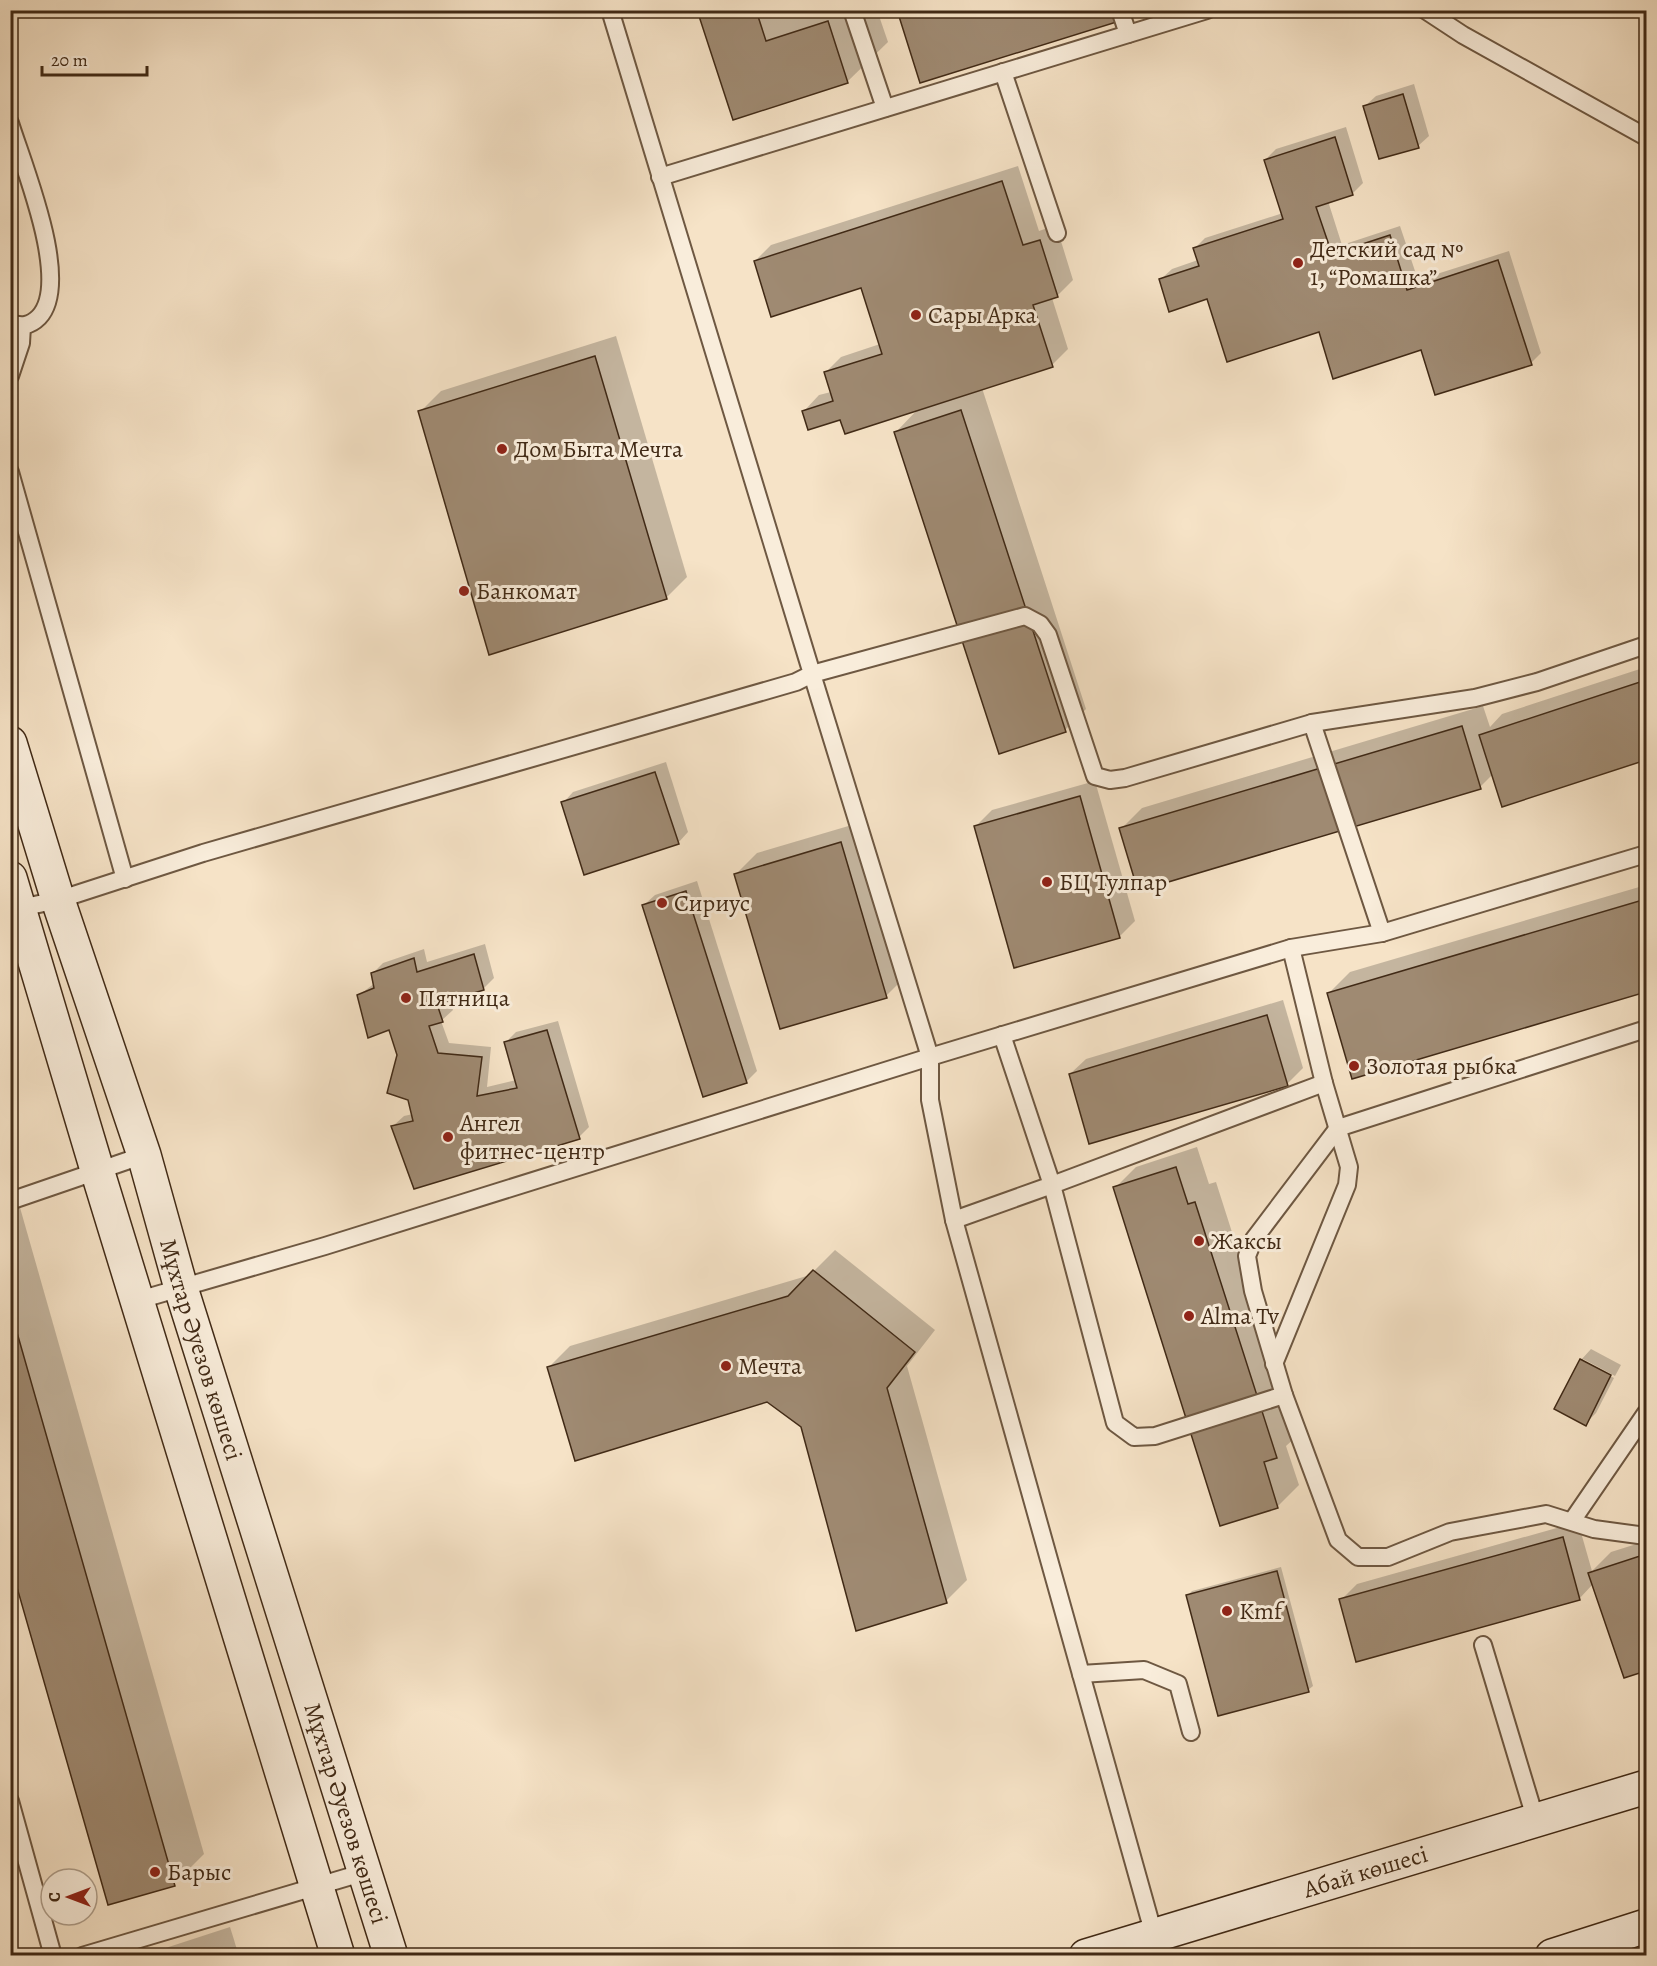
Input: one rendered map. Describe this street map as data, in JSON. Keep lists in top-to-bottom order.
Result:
{
  "streets": {
    "main road": ["Мұхтар Әуезов көшесі", "Абай көшесі"]
  },
  "places": [
    "Детский сад № 1, “Ромашка”",
    "Сары Арка",
    "Дом Быта Мечта",
    "Банкомат",
    "БЦ Тулпар",
    "Сириус",
    "Пятница",
    "Золотая рыбка",
    "Ангел фитнес-центр",
    "Жаксы",
    "Alma Tv",
    "Мечта",
    "Kmf",
    "Барыс"
  ],
  "scale_bar": "20 m",
  "north": "left"
}
